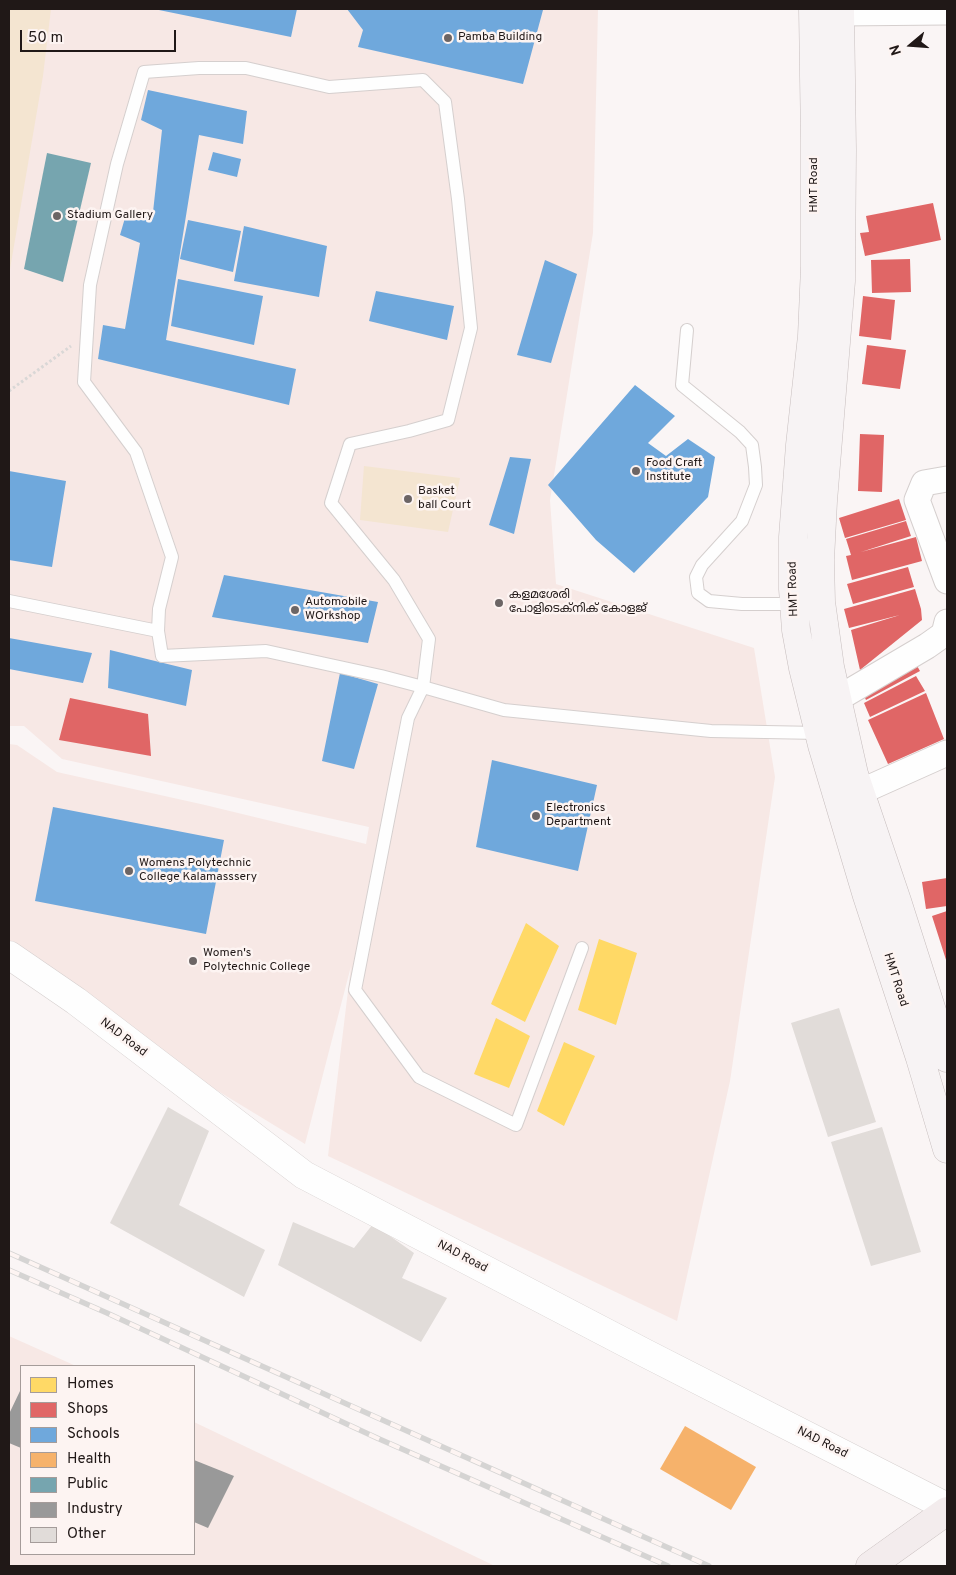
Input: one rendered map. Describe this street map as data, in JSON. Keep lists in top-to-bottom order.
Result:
{
  "streets": {
    "main road": ["HMT Road"],
    "street": ["NAD Road"]
  },
  "places": [
    "Pamba Building",
    "Stadium Gallery",
    "Food Craft Institute",
    "Basket ball Court",
    "കളമശേരി പോളിടെക്നിക് കോളജ്",
    "Automobile WOrkshop",
    "Electronics Department",
    "Womens Polytechnic College Kalamasssery",
    "Women's Polytechnic College"
  ],
  "legend": [
    "Homes",
    "Shops",
    "Schools",
    "Health",
    "Public",
    "Industry",
    "Other"
  ],
  "scale_bar": "50 m",
  "north": "left"
}
